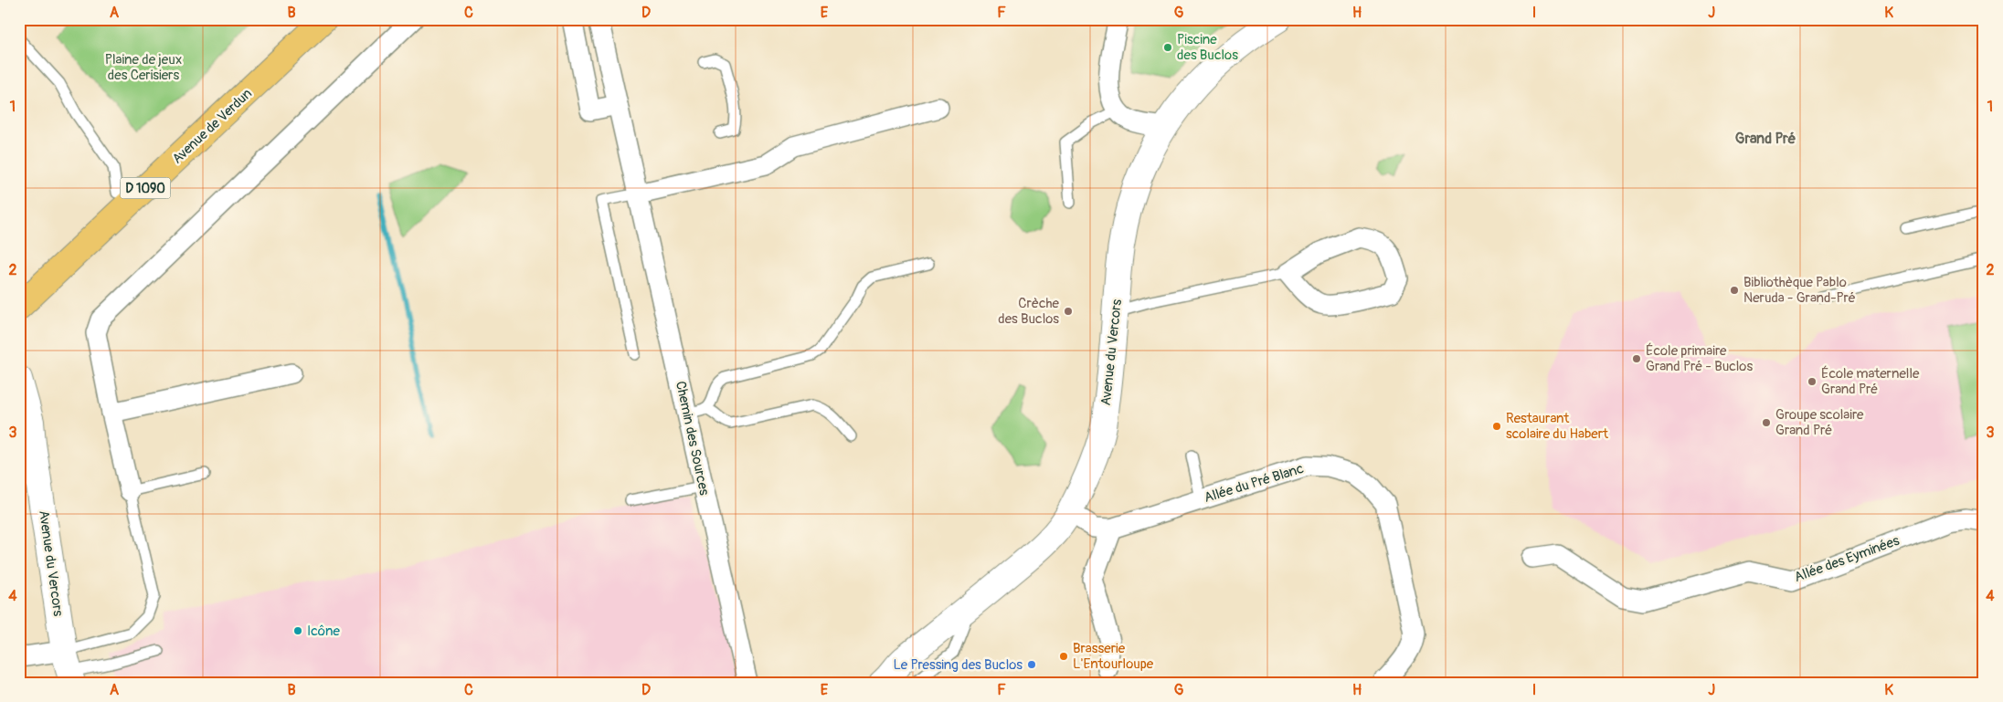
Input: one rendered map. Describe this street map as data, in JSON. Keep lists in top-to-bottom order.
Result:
{
  "streets": {
    "main road": ["Avenue de Verdun", "D 1090"],
    "street": [
      "Avenue du Vercors",
      "Chemin des Sources",
      "Allée du Pré Blanc",
      "Allée des Eyminées"
    ]
  },
  "crossings": [
    ["Avenue du Vercors", "Allée du Pré Blanc"]
  ],
  "districts": ["Grand Pré"],
  "parks": ["Plaine de jeux des Cerisiers"],
  "places": [
    "Piscine des Buclos",
    "Bibliothèque Pablo Neruda - Grand-Pré",
    "Crèche des Buclos",
    "École primaire Grand Pré - Buclos",
    "École maternelle Grand Pré",
    "Groupe scolaire Grand Pré",
    "Restaurant scolaire du Habert",
    "Icône",
    "Brasserie L'Entourloupe",
    "Le Pressing des Buclos"
  ],
  "grid": {
    "columns": [
      "A",
      "B",
      "C",
      "D",
      "E",
      "F",
      "G",
      "H",
      "I",
      "J",
      "K"
    ],
    "rows": [
      "1",
      "2",
      "3",
      "4"
    ]
  }
}
